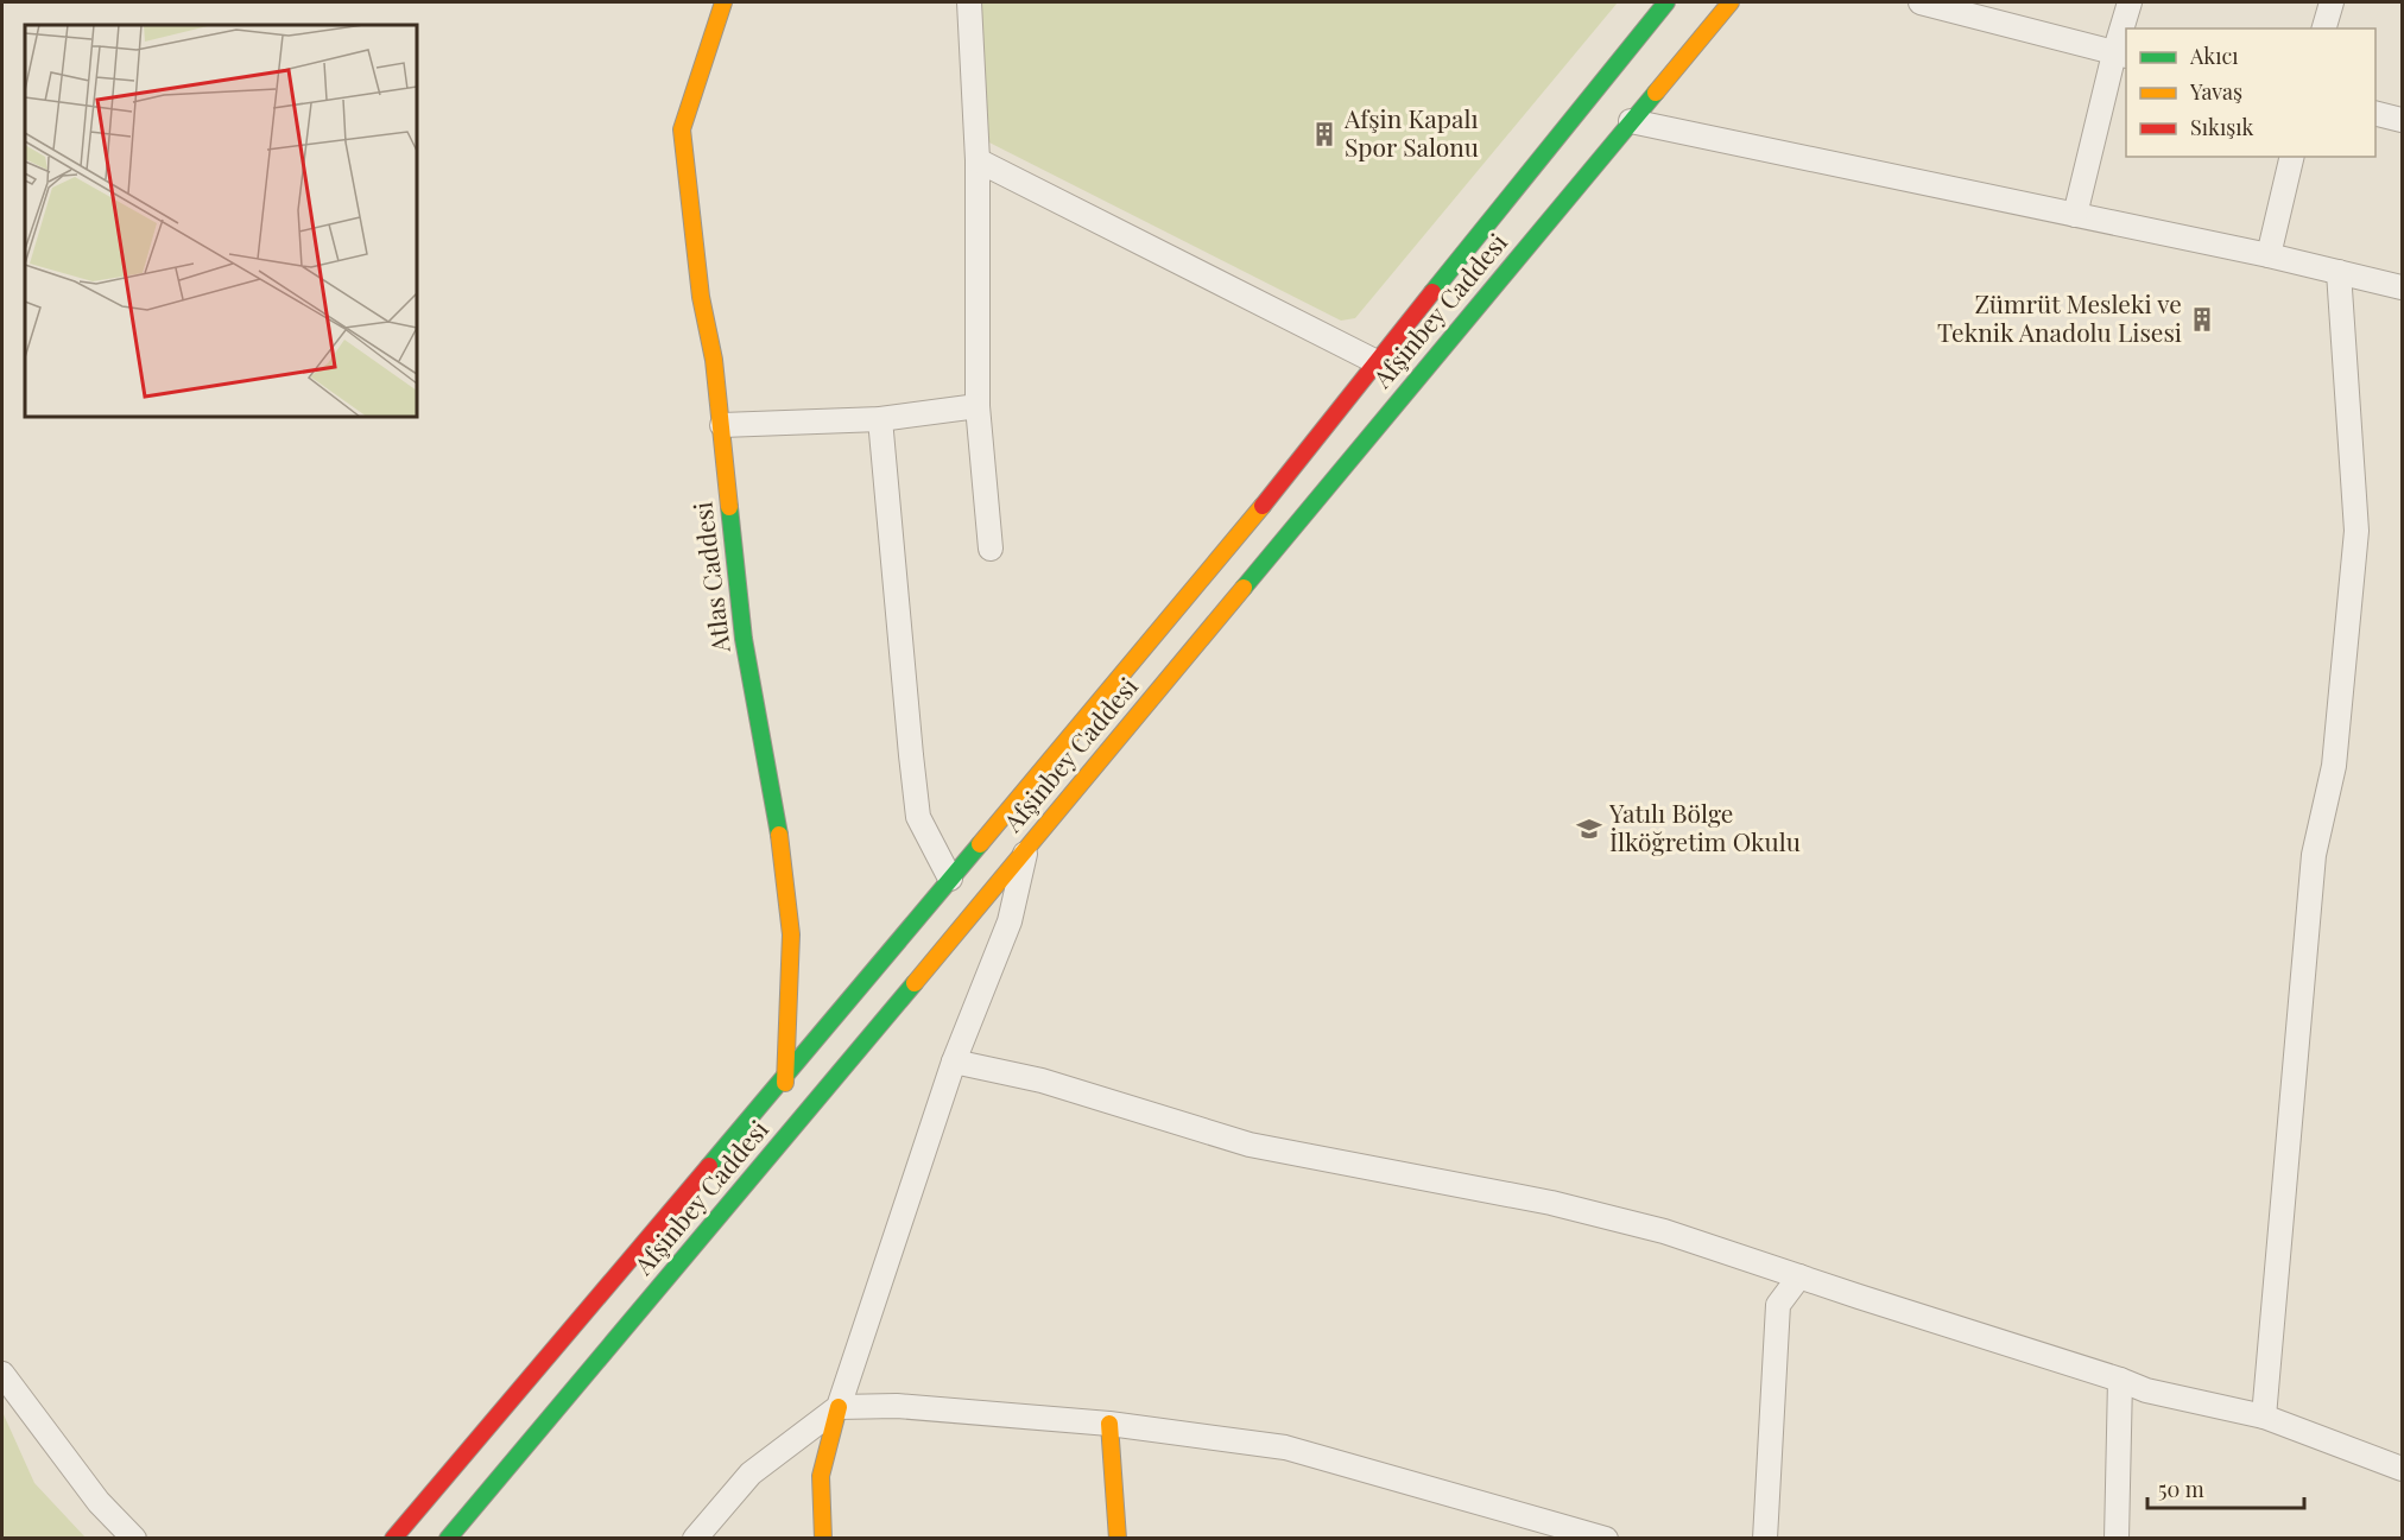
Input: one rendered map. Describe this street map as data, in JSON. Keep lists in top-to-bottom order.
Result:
{
  "streets": {
    "main road": ["Afşinbey Caddesi", "Atlas Caddesi"]
  },
  "crossings": [
    ["Afşinbey Caddesi", "Atlas Caddesi"]
  ],
  "places": {
    "building": ["Afşin Kapalı Spor Salonu", "Zümrüt Mesleki ve Teknik Anadolu Lisesi"],
    "school or university": ["Yatılı Bölge İlköğretim Okulu"]
  },
  "legend": ["Akıcı", "Yavaş", "Sıkışık"],
  "scale_bar": "50 m"
}
